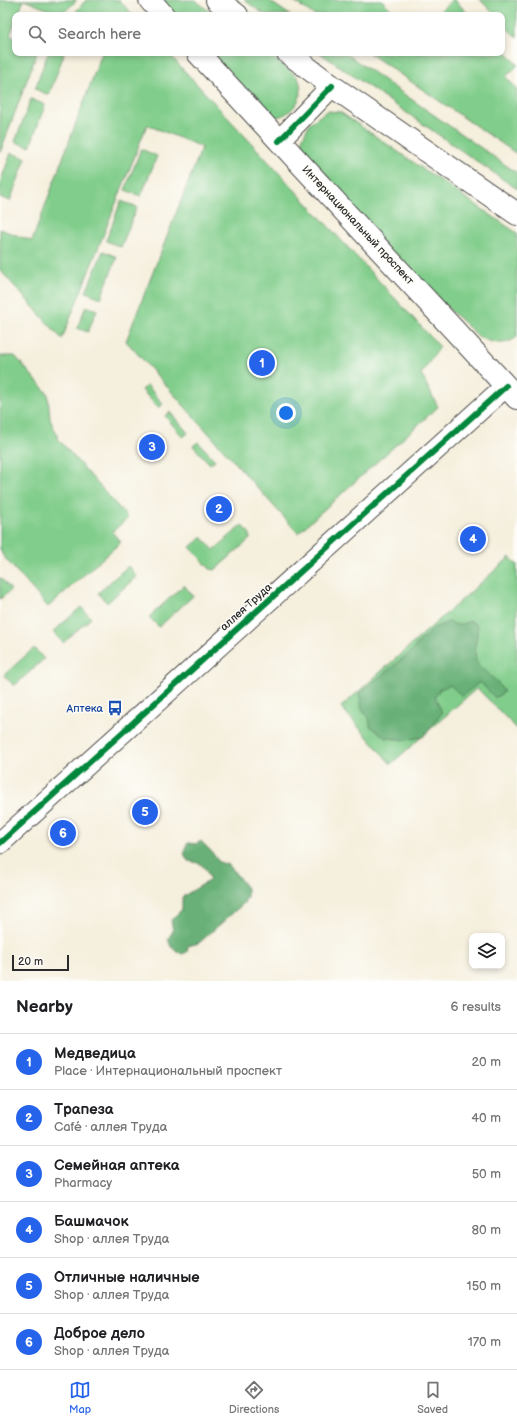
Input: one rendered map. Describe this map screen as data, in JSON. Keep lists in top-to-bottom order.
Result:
{
  "streets": {
    "main road": ["Интернациональный проспект"],
    "street": ["аллея Труда"]
  },
  "crossings": [
    ["Интернациональный проспект", "аллея Труда"]
  ],
  "places": {
    "bus stop": ["Аптека"]
  },
  "scale_bar": "20 m",
  "page": {
    "search": "Search here",
    "pins": [
      "1",
      "3",
      "2",
      "4",
      "5",
      "6"
    ],
    "scale": "20 m",
    "heading": ["Nearby", "6 results"],
    "list": [
      {
        "mark": "1",
        "name": "Медведица",
        "note": "Place · Интернациональный проспект",
        "value": "20 m"
      },
      {
        "mark": "2",
        "name": "Трапеза",
        "note": "Café · аллея Труда",
        "value": "40 m"
      },
      {
        "mark": "3",
        "name": "Семейная аптека",
        "note": "Pharmacy",
        "value": "50 m"
      },
      {
        "mark": "4",
        "name": "Башмачок",
        "note": "Shop · аллея Труда",
        "value": "80 m"
      },
      {
        "mark": "5",
        "name": "Отличные наличные",
        "note": "Shop · аллея Труда",
        "value": "150 m"
      },
      {
        "mark": "6",
        "name": "Доброе дело",
        "note": "Shop · аллея Труда",
        "value": "170 m"
      }
    ],
    "nav": ["Map", "Directions", "Saved"]
  }
}
